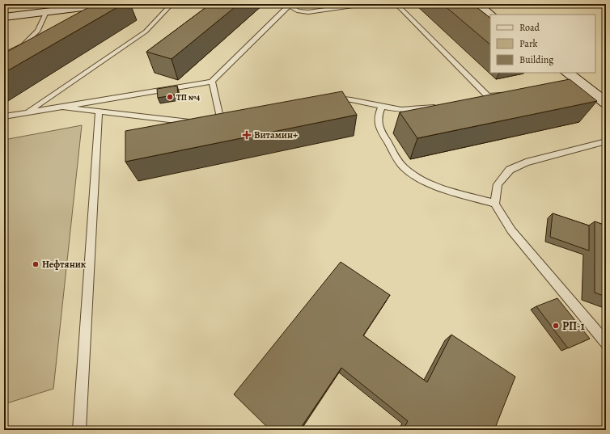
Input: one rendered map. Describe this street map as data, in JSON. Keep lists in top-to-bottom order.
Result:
{
  "places": {
    "other": ["ТП №4", "Нефтяник", "РП-1"],
    "health": ["Витамин+"]
  },
  "legend": ["Road", "Park", "Building"]
}
